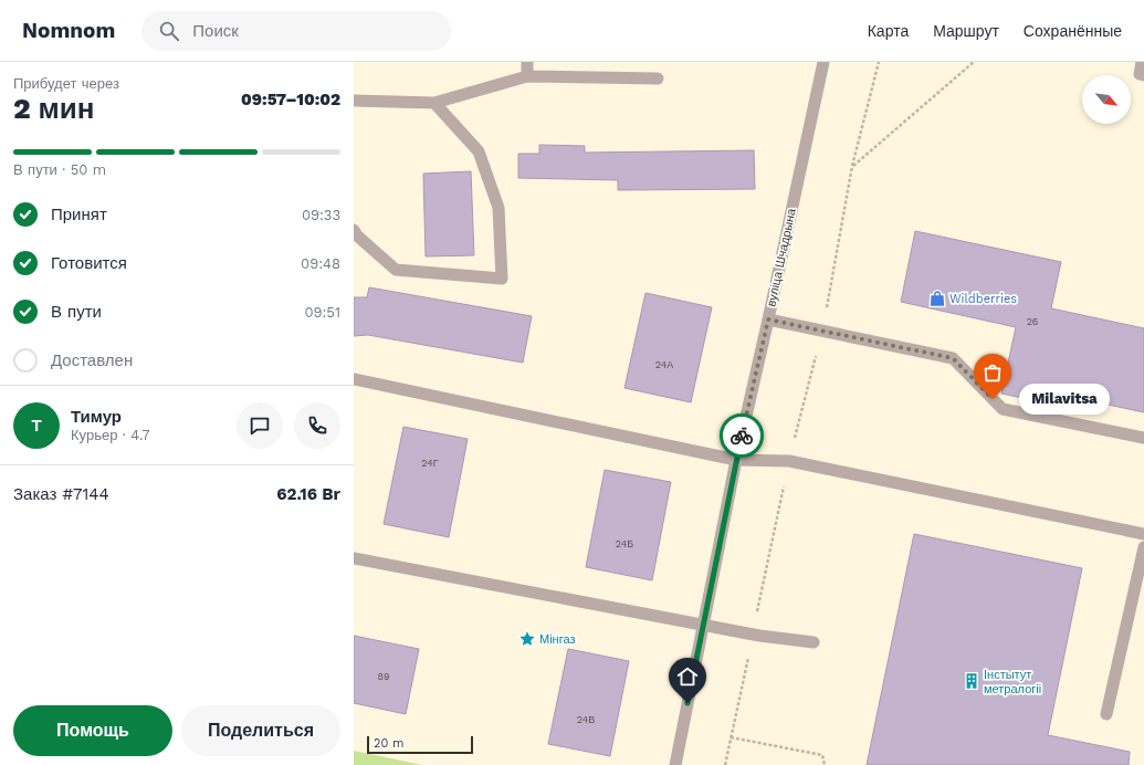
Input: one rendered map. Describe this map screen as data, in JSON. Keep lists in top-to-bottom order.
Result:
{
  "streets": {
    "street": ["вуліца Шчадрына"]
  },
  "places": {
    "shop": ["Wildberries"],
    "other": ["Milavitsa"],
    "place": ["Мінгаз"],
    "building": ["Інстытут метралогіі"]
  },
  "house_numbers": [
    "26",
    "24А",
    "24Г",
    "24Б",
    "89",
    "24В"
  ],
  "scale_bar": "20 m",
  "north": "bottom right",
  "page": {
    "header": "Nomnom",
    "search": "Поиск",
    "nav": ["Карта", "Маршрут", "Сохранённые"],
    "heading": ["2 мин", "Прибудет через", "09:57–10:02"],
    "panel": [
      "Тимур",
      "Курьер · 4.7",
      "Заказ #7144",
      "62.16 Br"
    ],
    "bar": "В пути · 50 m",
    "list": [
      ["Принят", "09:33"],
      ["Готовится", "09:48"],
      ["В пути", "09:51"],
      "Доставлен"
    ],
    "bubble": "Milavitsa",
    "round": "Т",
    "buttons": ["Помощь", "Поделиться"],
    "scale": "20 m"
  }
}
